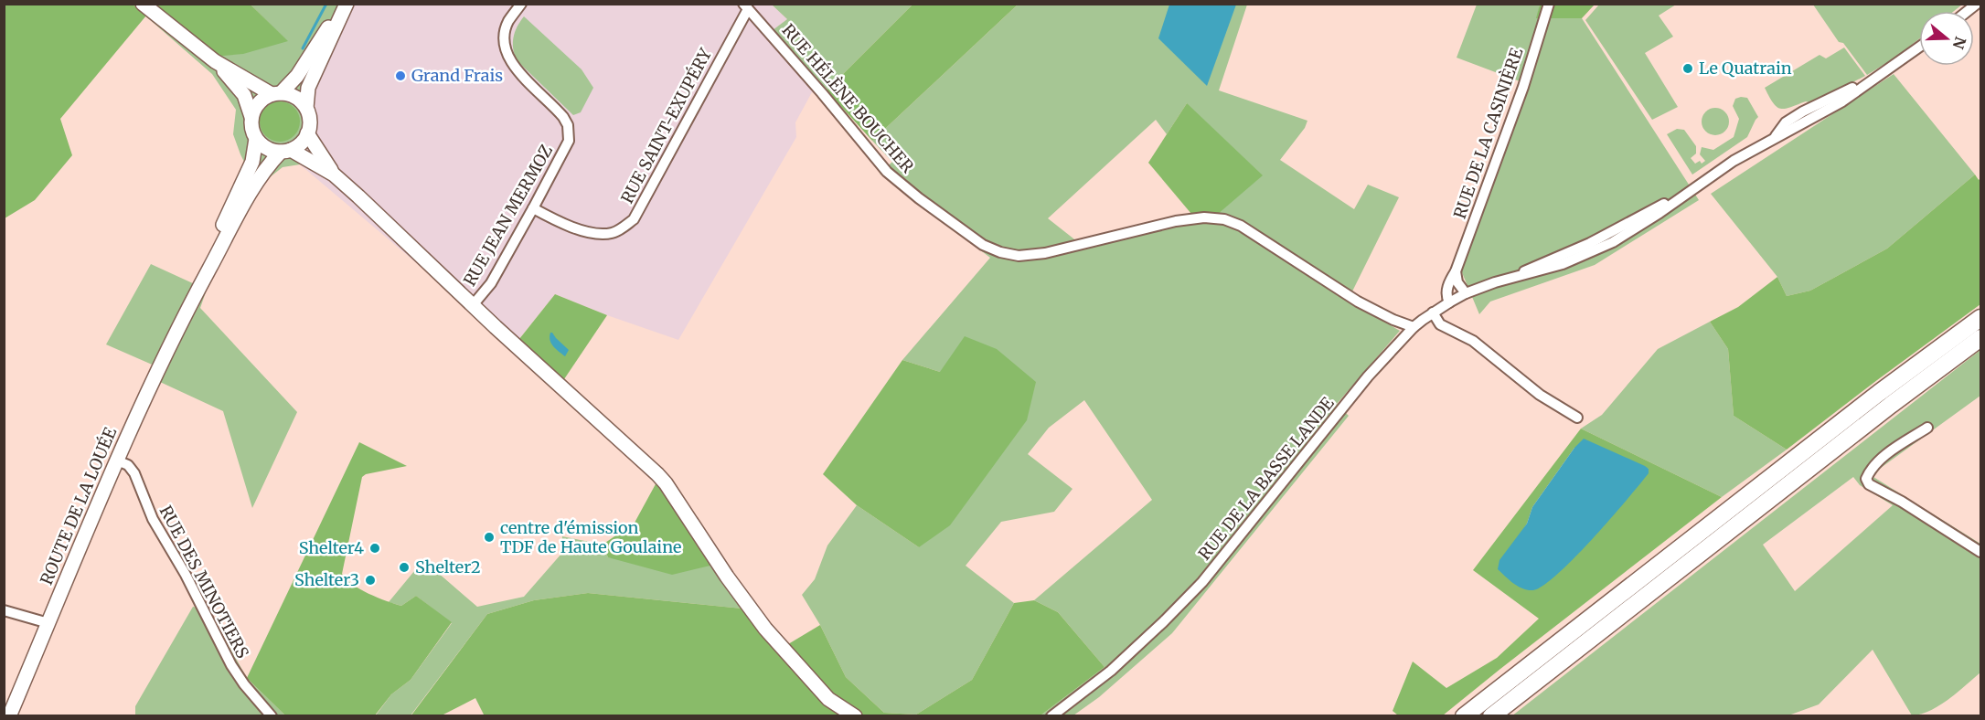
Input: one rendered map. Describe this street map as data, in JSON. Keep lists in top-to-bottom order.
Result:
{
  "streets": {
    "main road": ["ROUTE DE LA LOUÉE"],
    "street": [
      "RUE HÉLÈNE BOUCHER",
      "RUE SAINT-EXUPÉRY",
      "RUE DE LA CASINIÈRE",
      "RUE JEAN MERMOZ",
      "RUE DE LA BASSE LANDE",
      "RUE DES MINOTIERS"
    ]
  },
  "crossings": [
    ["RUE HÉLÈNE BOUCHER", "RUE SAINT-EXUPÉRY"],
    ["RUE HÉLÈNE BOUCHER", "RUE DE LA BASSE LANDE"],
    ["RUE SAINT-EXUPÉRY", "RUE JEAN MERMOZ"],
    ["RUE DE LA CASINIÈRE", "RUE DE LA BASSE LANDE"],
    ["ROUTE DE LA LOUÉE", "RUE DES MINOTIERS"]
  ],
  "places": [
    "Le Quatrain",
    "Grand Frais",
    "centre d'émission TDF de Haute Goulaine",
    "Shelter4",
    "Shelter2",
    "Shelter3"
  ],
  "north": "right"
}
